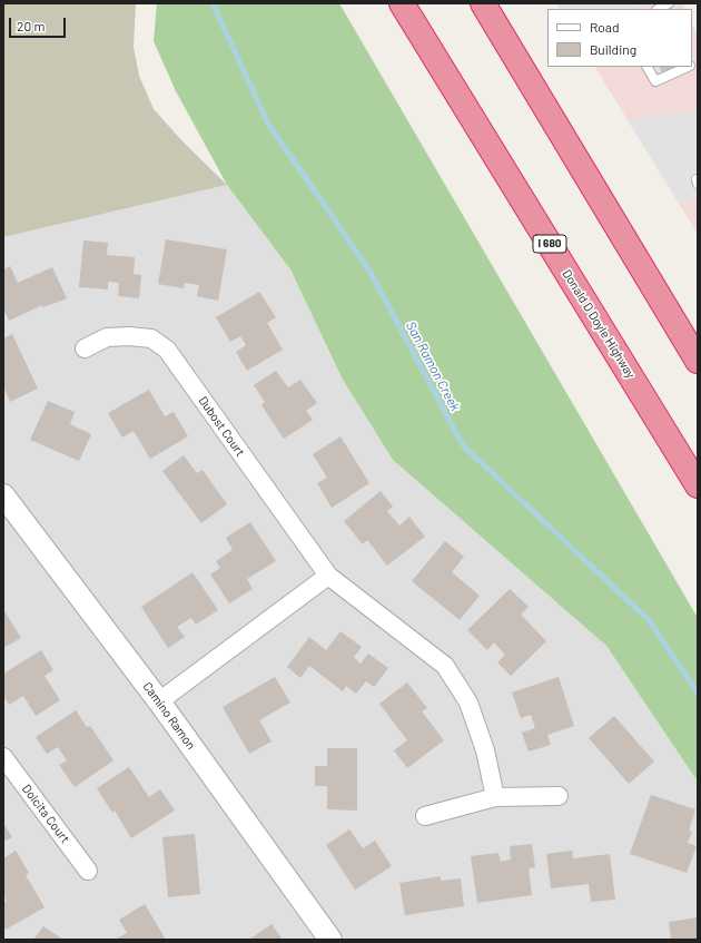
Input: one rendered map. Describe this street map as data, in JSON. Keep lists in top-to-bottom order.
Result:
{
  "streets": {
    "highway": ["I 680", "Donald D Doyle Highway"],
    "street": ["Dubost Court", "Camino Ramon", "Dolcita Court"]
  },
  "water": ["San Ramon Creek"],
  "legend": ["Road", "Building"],
  "scale_bar": "20 m"
}
